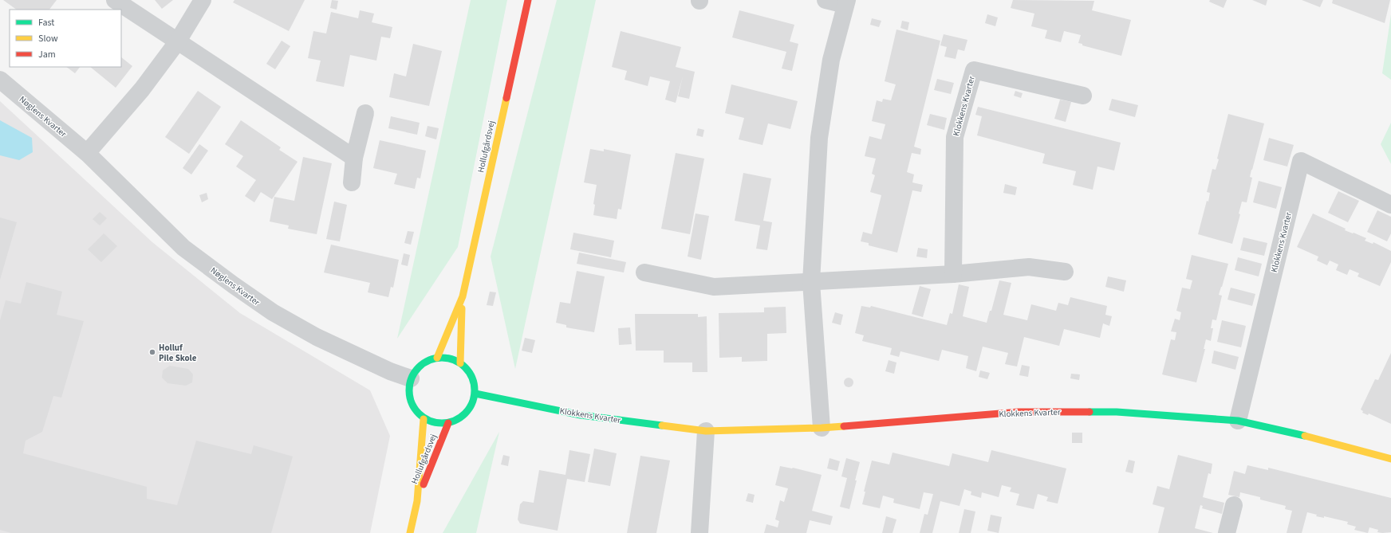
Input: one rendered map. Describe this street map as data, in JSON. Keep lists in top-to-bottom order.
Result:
{
  "streets": {
    "street": ["Klokkens Kvarter", "Nøglens Kvarter", "Hollufgårdsvej"]
  },
  "crossings": [
    ["Klokkens Kvarter", "Nøglens Kvarter"],
    ["Klokkens Kvarter", "Hollufgårdsvej"],
    ["Nøglens Kvarter", "Hollufgårdsvej"]
  ],
  "places": ["Holluf Pile Skole"],
  "legend": ["Fast", "Slow", "Jam"]
}
